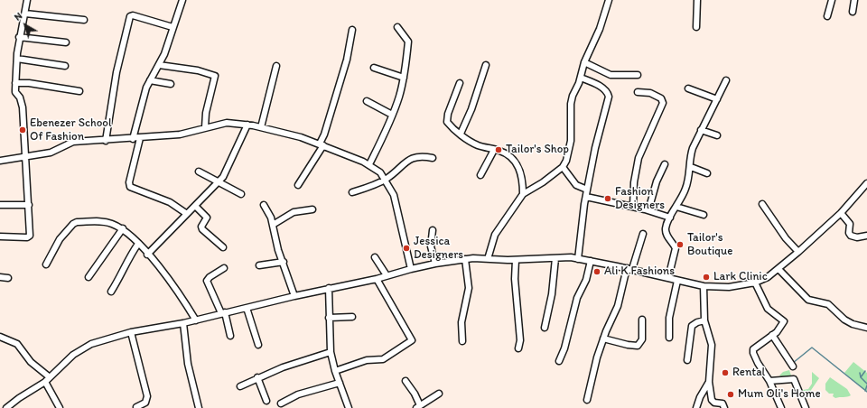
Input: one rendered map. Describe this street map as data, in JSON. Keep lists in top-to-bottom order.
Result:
{
  "places": [
    "Ebenezer School Of Fashion",
    "Tailor's Shop",
    "Fashion Designers",
    "Tailor's Boutique",
    "Jessica Designers",
    "Ali K Fashions",
    "Lark Clinic",
    "Rental",
    "Mum Oli's Home"
  ],
  "north": "top left"
}
